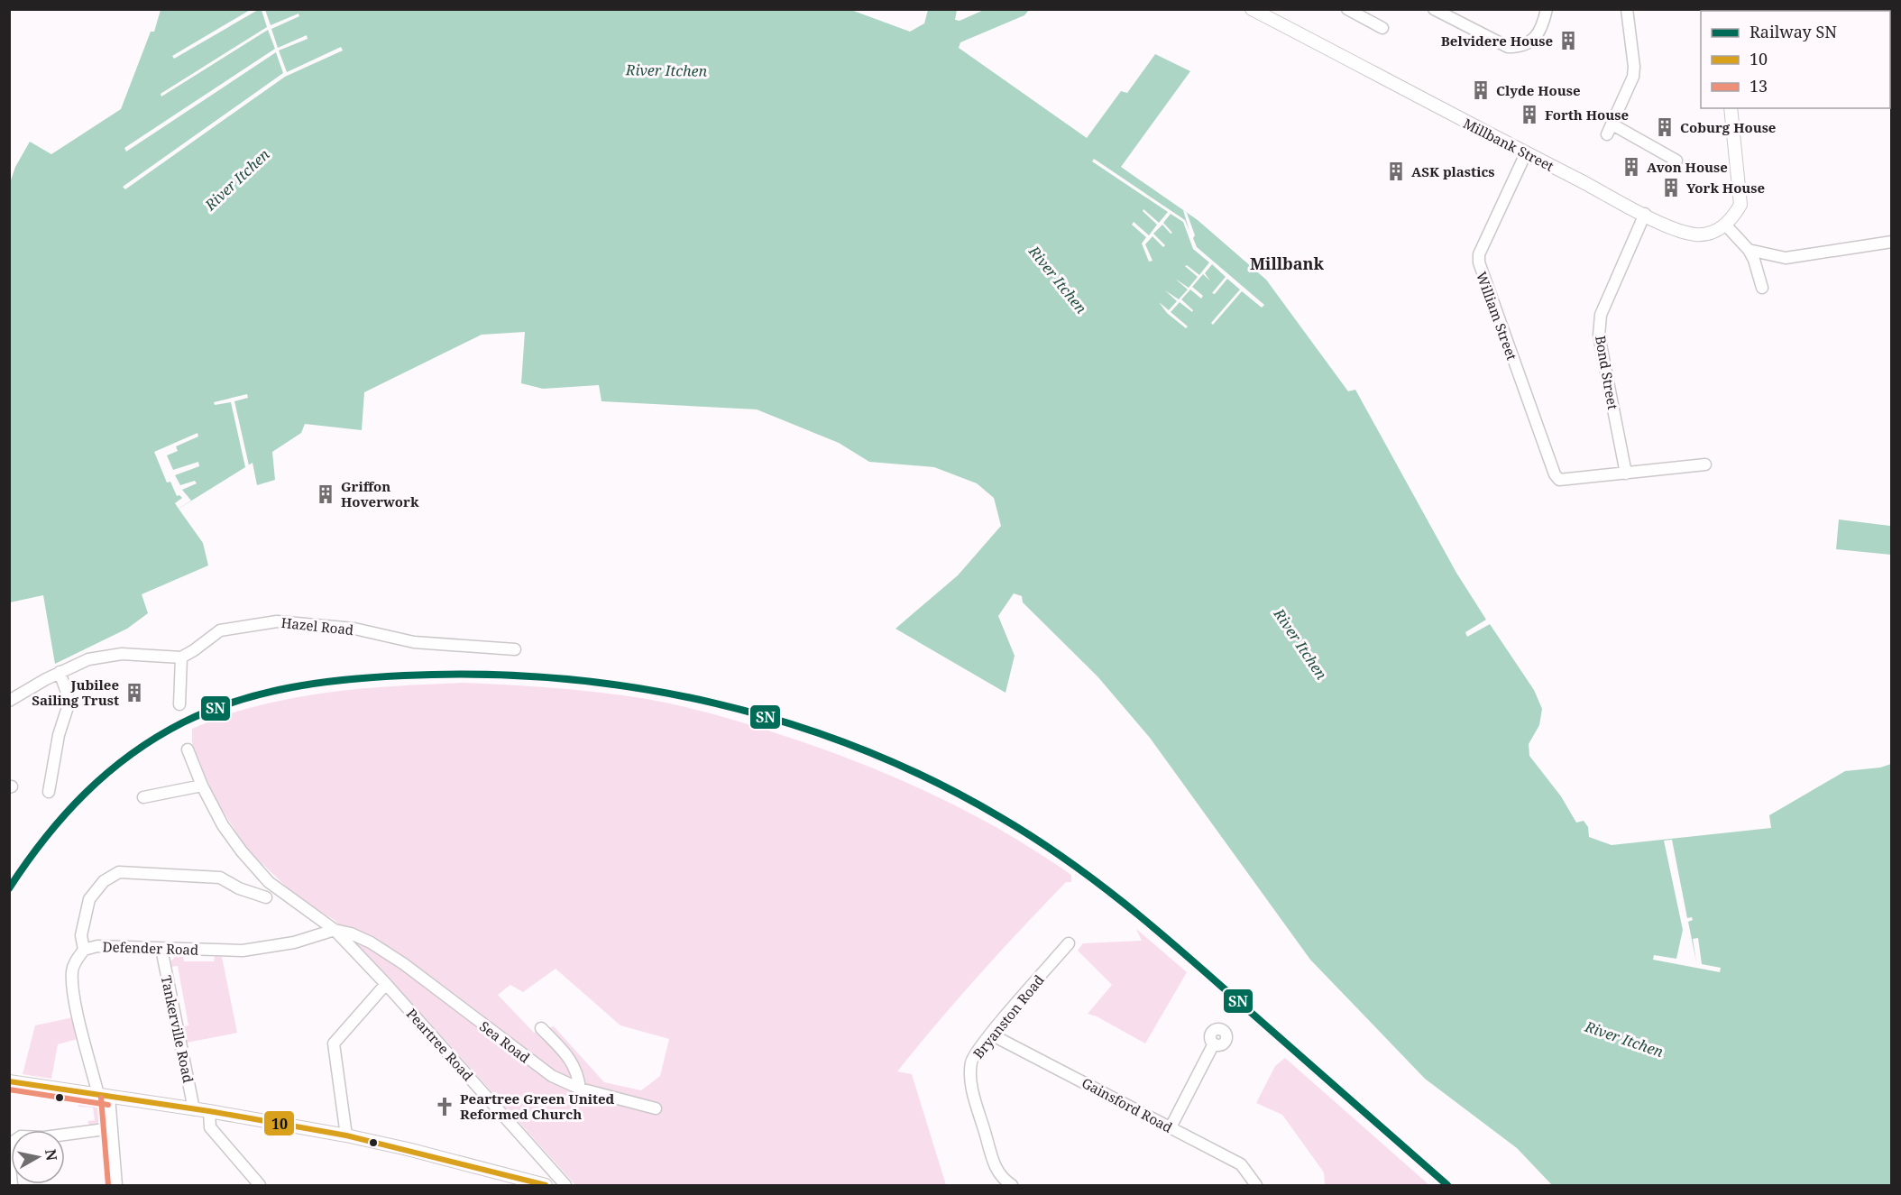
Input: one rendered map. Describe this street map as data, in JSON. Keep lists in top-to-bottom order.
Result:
{
  "streets": {
    "street": [
      "Millbank Street",
      "William Street",
      "Bond Street",
      "Hazel Road",
      "Defender Road",
      "Bryanston Road",
      "Tankerville Road",
      "Sea Road",
      "Peartree Road",
      "Gainsford Road"
    ]
  },
  "crossings": [
    ["Millbank Street", "William Street"],
    ["Millbank Street", "Bond Street"],
    ["William Street", "Bond Street"],
    ["Defender Road", "Tankerville Road"],
    ["Defender Road", "Sea Road"],
    ["Defender Road", "Peartree Road"],
    ["Bryanston Road", "Gainsford Road"],
    ["Sea Road", "Peartree Road"]
  ],
  "districts": ["Millbank"],
  "water": ["River Itchen"],
  "places": {
    "building": [
      "Belvidere House",
      "Clyde House",
      "Forth House",
      "Coburg House",
      "Avon House",
      "ASK plastics",
      "York House",
      "Griffon Hoverwork",
      "Jubilee Sailing Trust"
    ],
    "church": ["Peartree Green United Reformed Church"]
  },
  "lines": ["rail line SN", "transit line 10", "transit line 13"],
  "legend": ["Railway SN", "10", "13"],
  "north": "right"
}
